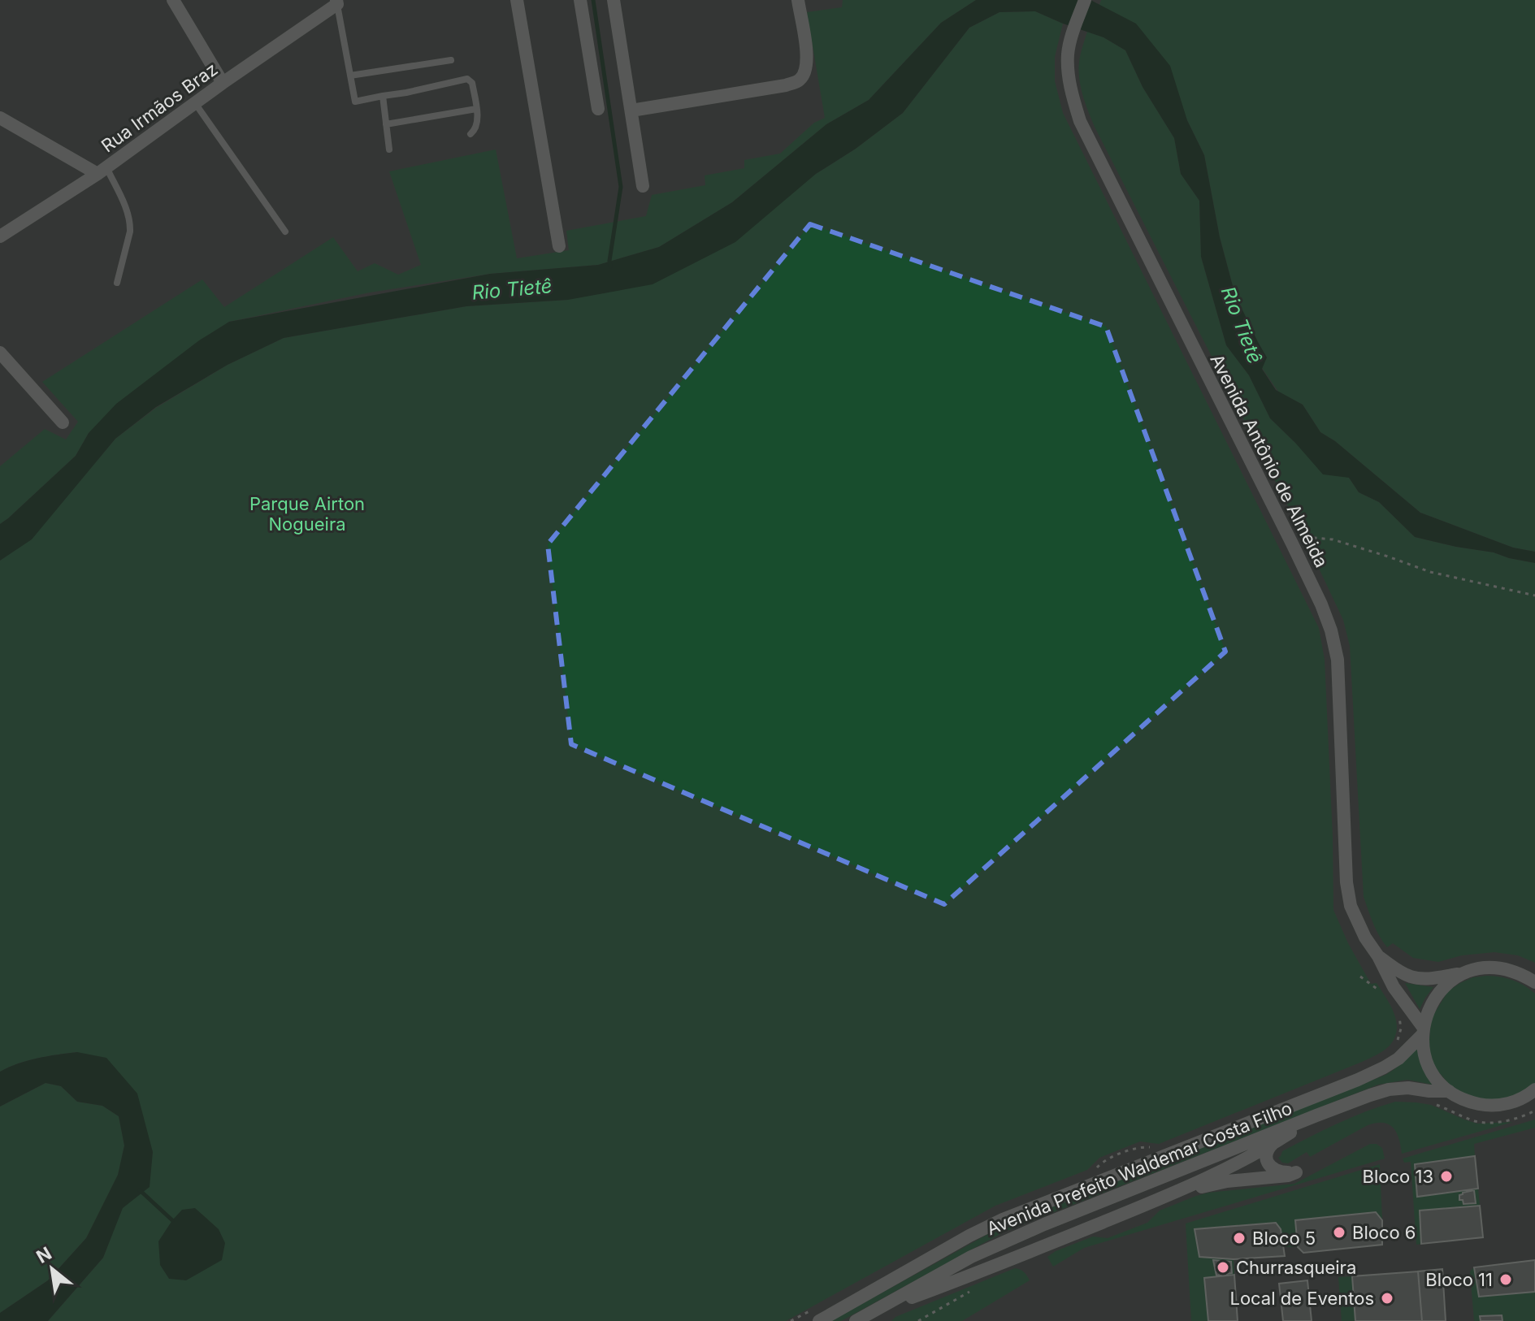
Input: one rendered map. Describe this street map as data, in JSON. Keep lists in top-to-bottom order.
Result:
{
  "streets": {
    "street": ["Rua Irmãos Braz", "Avenida Antônio de Almeida", "Avenida Prefeito Waldemar Costa Filho"]
  },
  "crossings": [
    ["Avenida Antônio de Almeida", "Avenida Prefeito Waldemar Costa Filho"]
  ],
  "water": ["Rio Tietê"],
  "parks": ["Parque Airton Nogueira"],
  "places": [
    "Bloco 13",
    "Bloco 6",
    "Bloco 5",
    "Churrasqueira",
    "Bloco 11",
    "Local de Eventos"
  ],
  "north": "top left"
}
